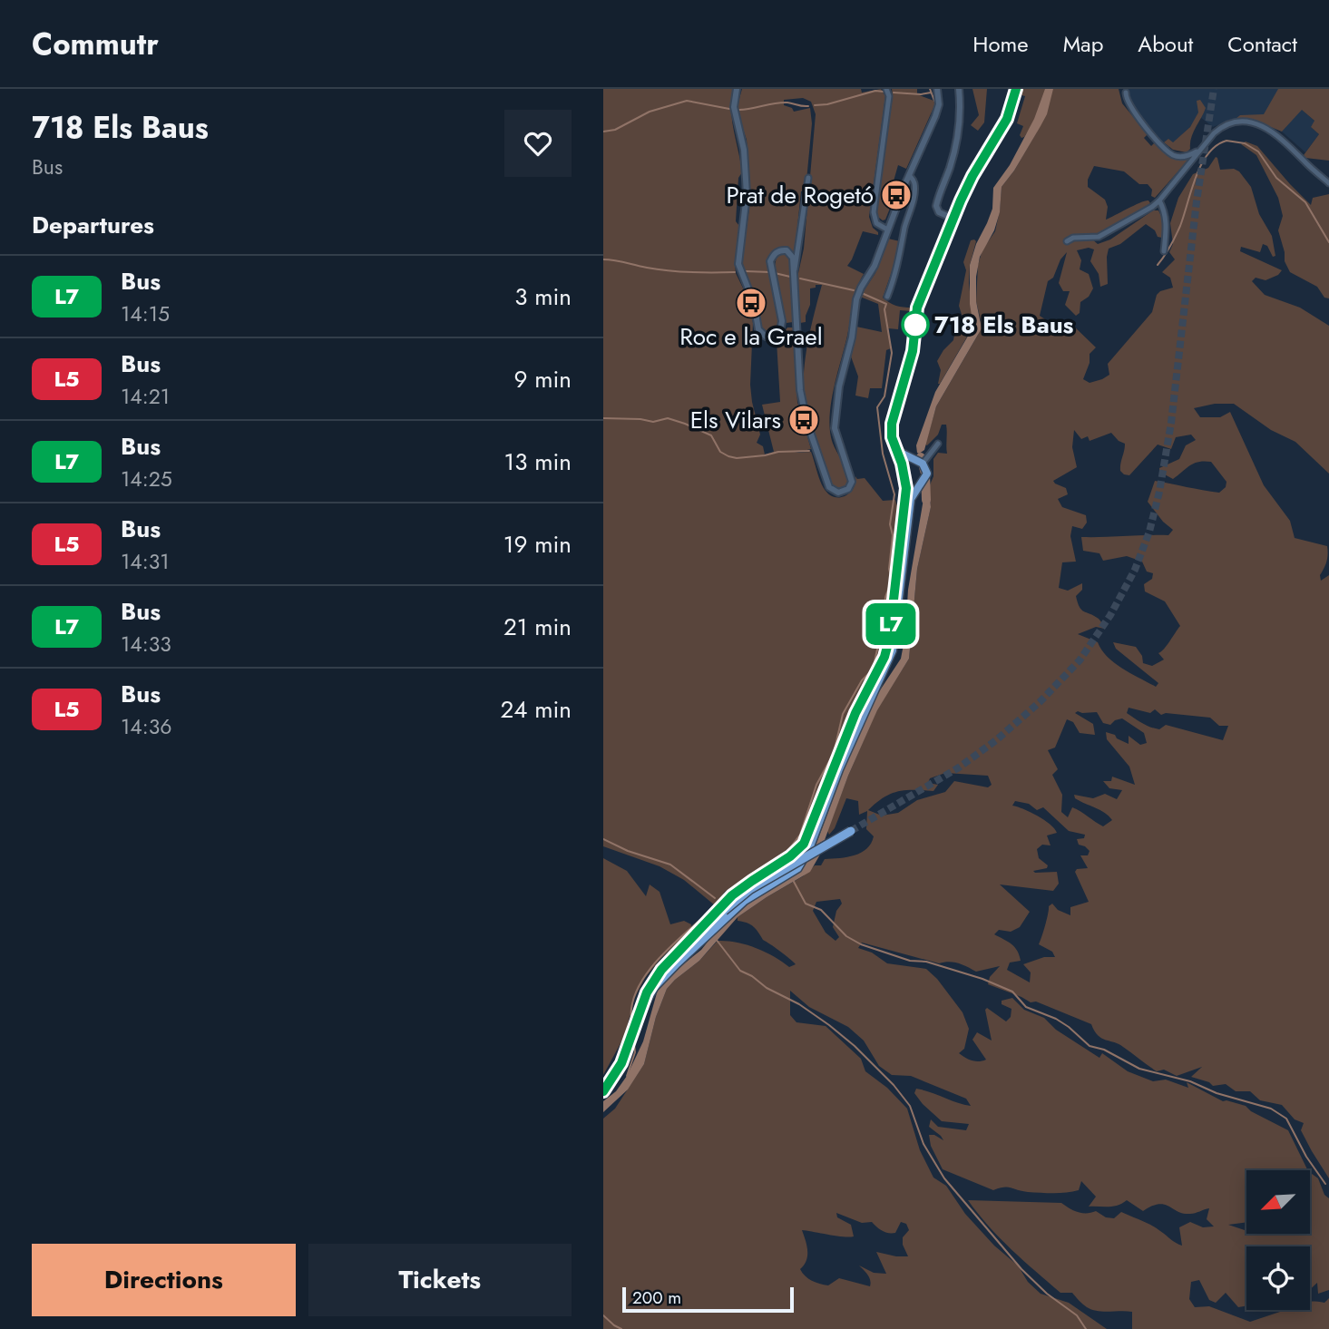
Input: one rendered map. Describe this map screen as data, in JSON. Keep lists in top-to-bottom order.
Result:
{
  "places": {
    "bus stop": ["Prat de Rogetó", "Roc e la Grael", "Els Vilars"],
    "other": ["718 Els Baus"]
  },
  "lines": ["bus line L7"],
  "scale_bar": "200 m",
  "north": "bottom left",
  "page": {
    "header": "Commutr",
    "nav": [
      "Home",
      "Map",
      "About",
      "Contact"
    ],
    "heading": [
      ["718 Els Baus", "Bus"],
      "Departures"
    ],
    "on_map": "L7",
    "list": [
      {
        "mark": "L7",
        "name": "Bus",
        "note": "14:15",
        "value": "3 min"
      },
      {
        "mark": "L5",
        "name": "Bus",
        "note": "14:21",
        "value": "9 min"
      },
      {
        "mark": "L7",
        "name": "Bus",
        "note": "14:25",
        "value": "13 min"
      },
      {
        "mark": "L5",
        "name": "Bus",
        "note": "14:31",
        "value": "19 min"
      },
      {
        "mark": "L7",
        "name": "Bus",
        "note": "14:33",
        "value": "21 min"
      },
      {
        "mark": "L5",
        "name": "Bus",
        "note": "14:36",
        "value": "24 min"
      }
    ],
    "buttons": ["Directions", "Tickets"],
    "scale": "200 m"
  }
}
